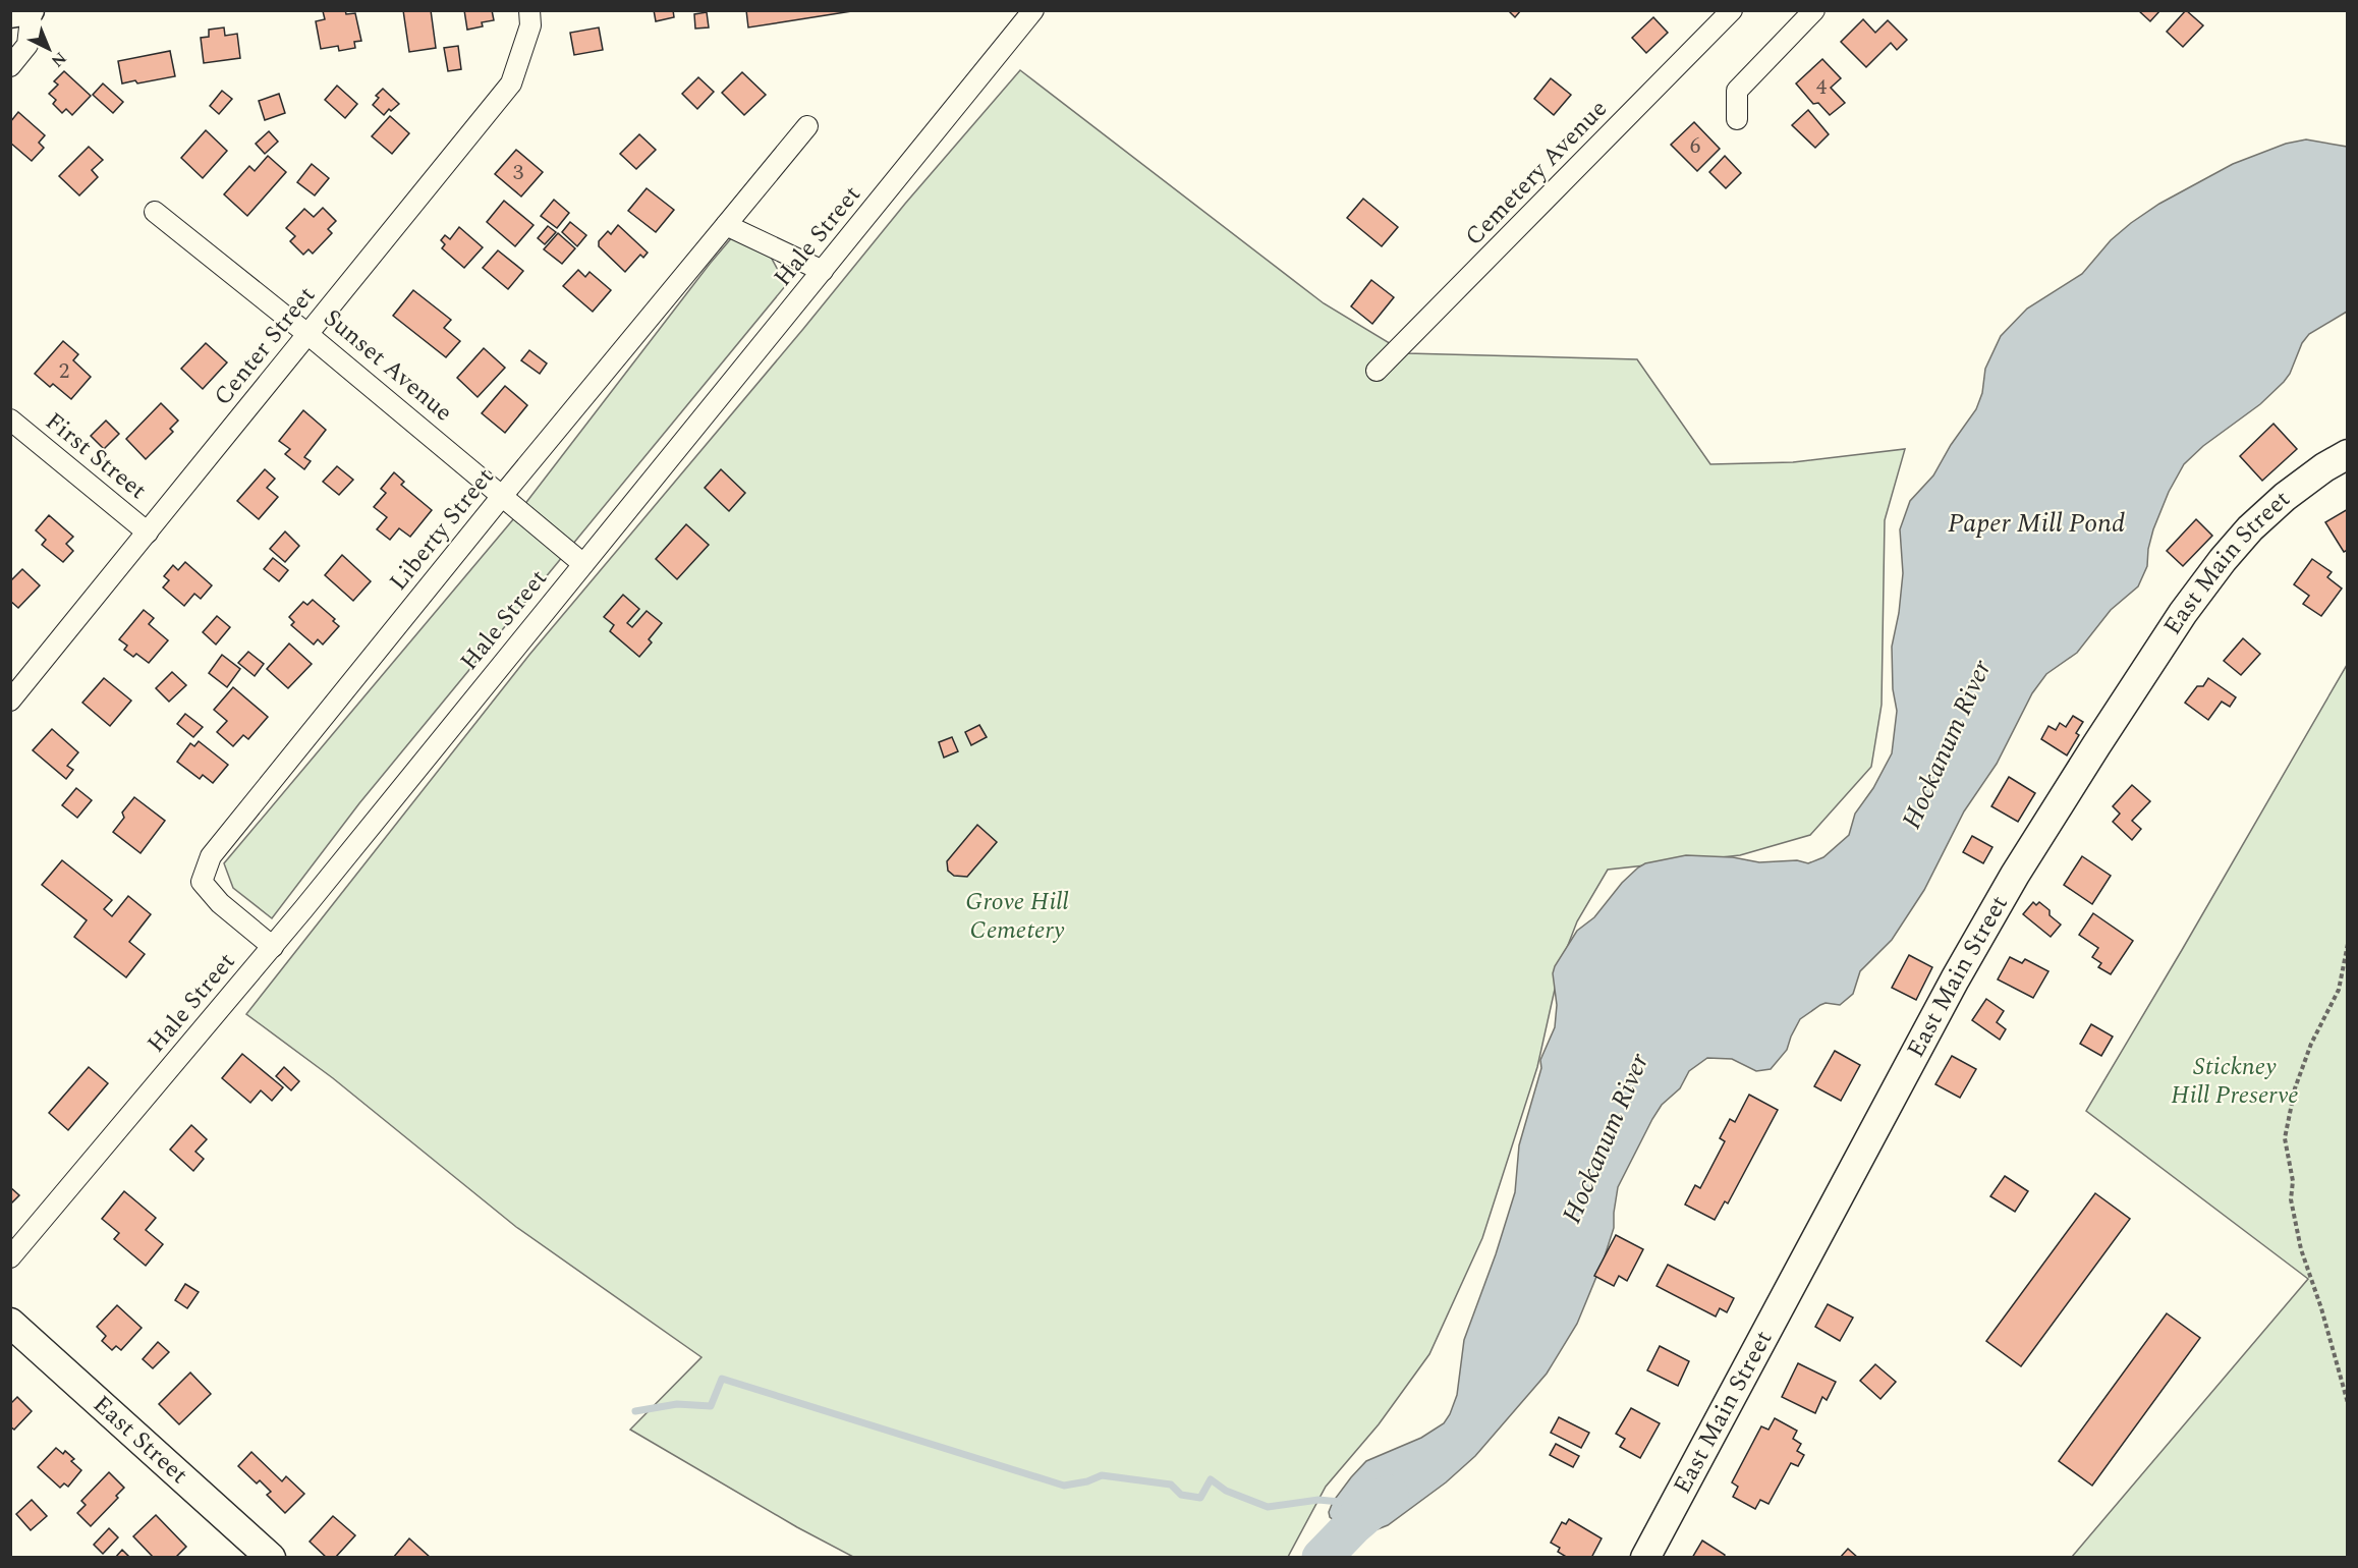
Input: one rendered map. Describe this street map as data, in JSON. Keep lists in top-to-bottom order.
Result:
{
  "streets": {
    "main road": ["East Main Street", "East Street"],
    "street": [
      "Cemetery Avenue",
      "Hale Street",
      "Center Street",
      "Sunset Avenue",
      "First Street",
      "Liberty Street"
    ]
  },
  "crossings": [
    ["Hale Street", "Sunset Avenue"],
    ["Hale Street", "Liberty Street"],
    ["Center Street", "Sunset Avenue"],
    ["Center Street", "First Street"],
    ["Sunset Avenue", "Liberty Street"]
  ],
  "water": ["Paper Mill Pond", "Hockanum River"],
  "parks": ["Grove Hill Cemetery", "Stickney Hill Preserve"],
  "house_numbers": [
    "4",
    "6",
    "3",
    "2"
  ],
  "north": "bottom right"
}
